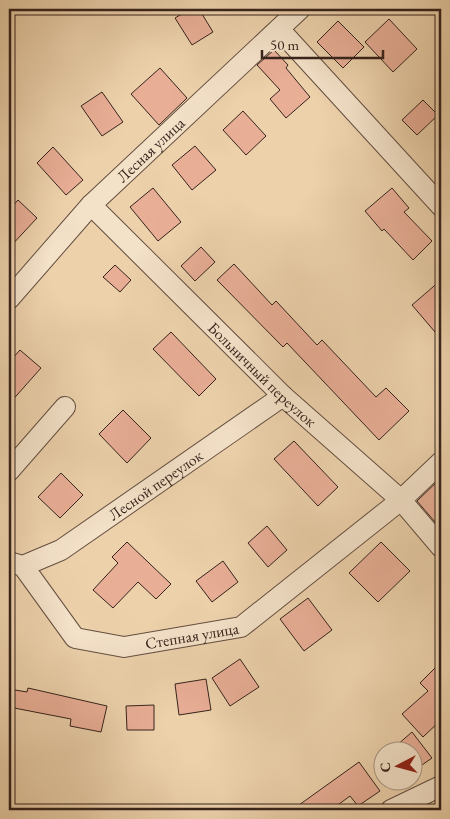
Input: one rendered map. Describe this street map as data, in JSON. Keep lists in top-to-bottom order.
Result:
{
  "streets": {
    "street": [
      "Лесная улица",
      "Больничный переулок",
      "Лесной переулок",
      "Степная улица"
    ]
  },
  "crossings": [
    ["Лесная улица", "Больничный переулок"],
    ["Больничный переулок", "Лесной переулок"],
    ["Больничный переулок", "Степная улица"],
    ["Лесной переулок", "Степная улица"]
  ],
  "scale_bar": "50 m",
  "north": "left"
}
